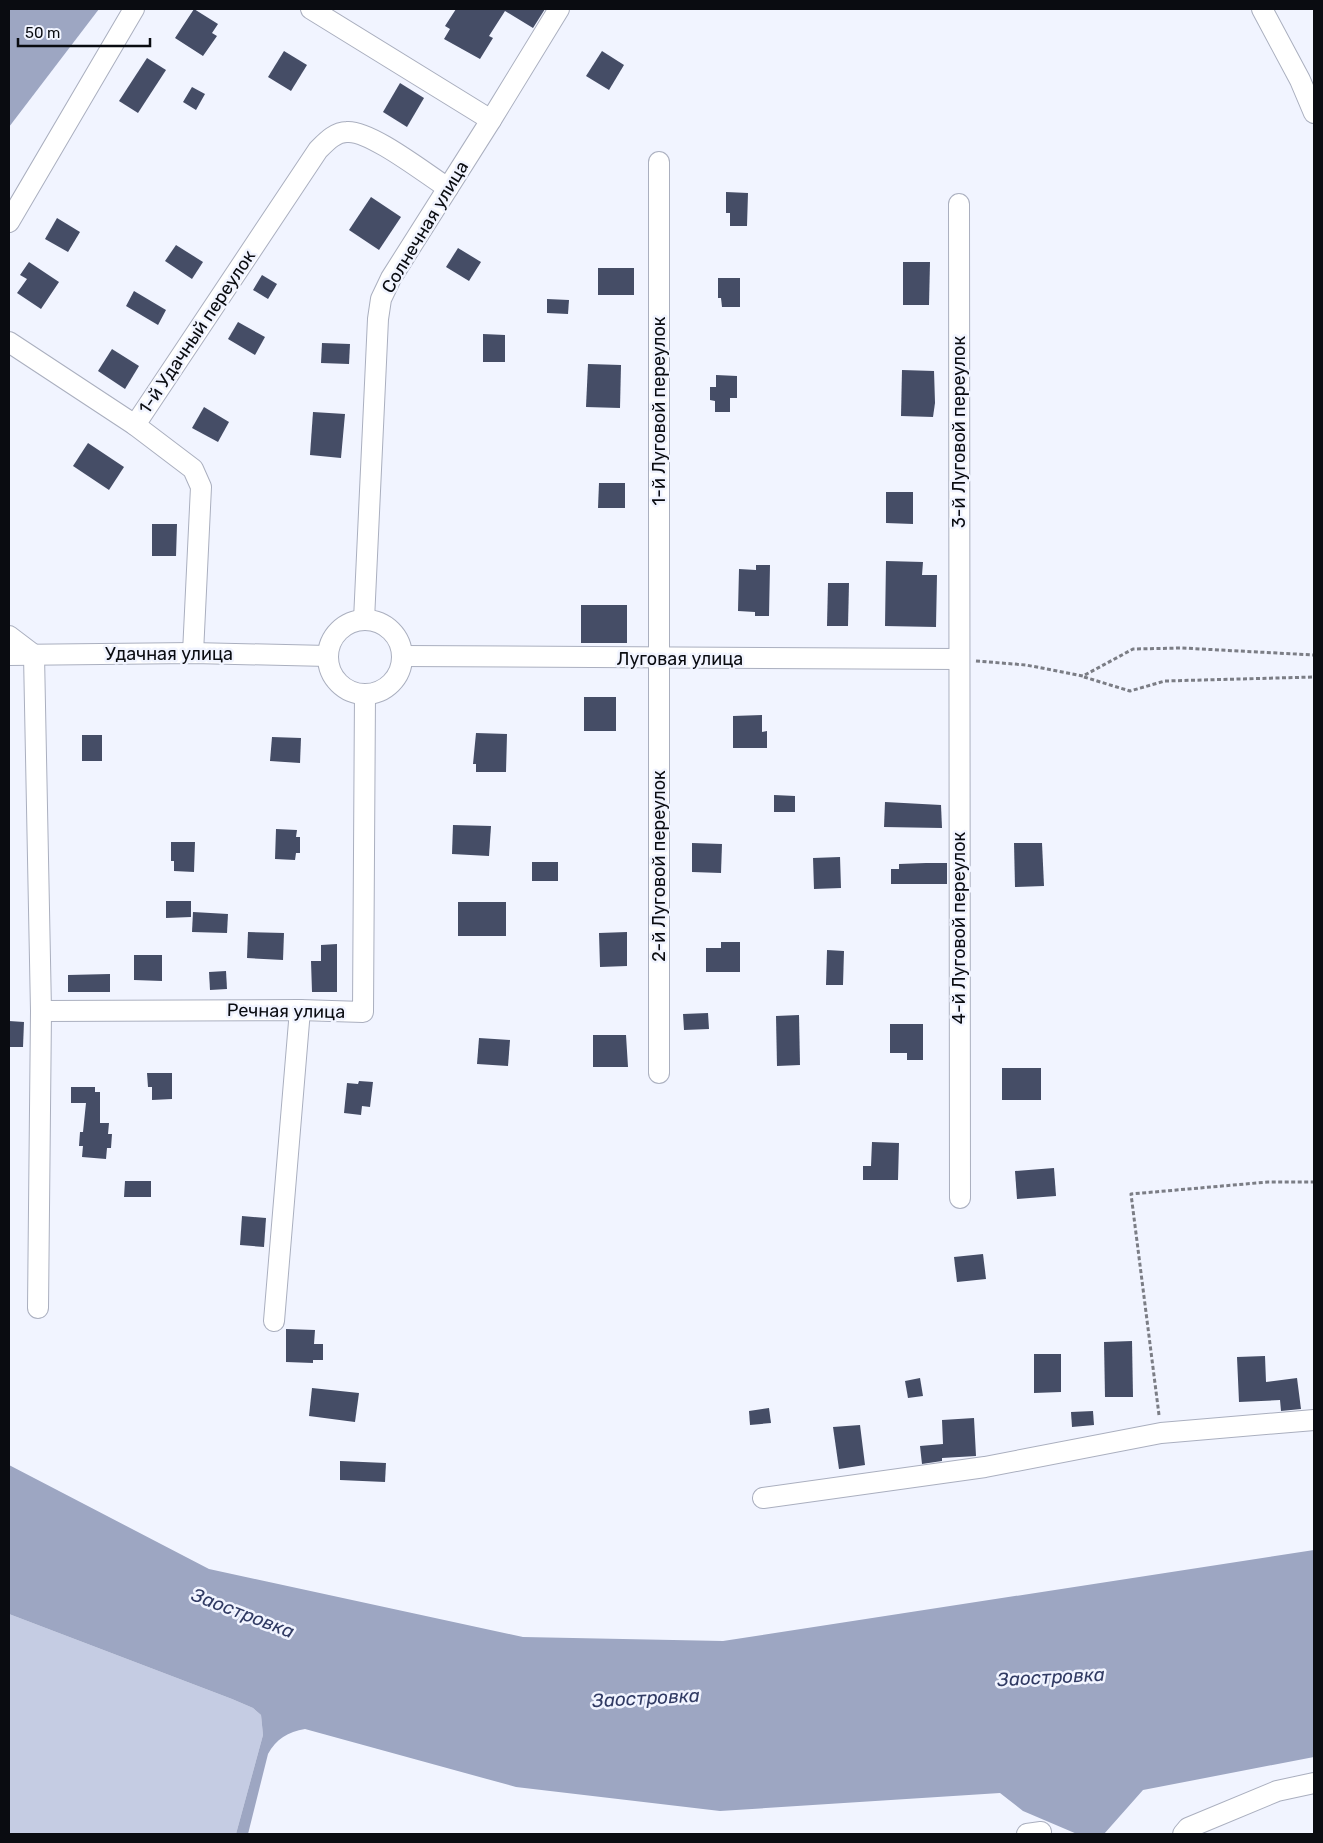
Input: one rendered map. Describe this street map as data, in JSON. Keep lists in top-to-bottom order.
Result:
{
  "streets": {
    "street": [
      "Солнечная улица",
      "1-й Удачный переулок",
      "1-й Луговой переулок",
      "3-й Луговой переулок",
      "Удачная улица",
      "Луговая улица",
      "2-й Луговой переулок",
      "4-й Луговой переулок",
      "Речная улица"
    ]
  },
  "crossings": [
    ["Солнечная улица", "1-й Удачный переулок"],
    ["Солнечная улица", "Удачная улица"],
    ["Солнечная улица", "Луговая улица"],
    ["Солнечная улица", "Речная улица"],
    ["1-й Удачный переулок", "Удачная улица"],
    ["1-й Луговой переулок", "Луговая улица"],
    ["1-й Луговой переулок", "2-й Луговой переулок"],
    ["3-й Луговой переулок", "Луговая улица"],
    ["3-й Луговой переулок", "4-й Луговой переулок"],
    ["Удачная улица", "Луговая улица"],
    ["Удачная улица", "Речная улица"],
    ["Луговая улица", "2-й Луговой переулок"],
    ["Луговая улица", "4-й Луговой переулок"],
    ["Луговая улица", "Речная улица"]
  ],
  "water": ["Заостровка"],
  "scale_bar": "50 m"
}
